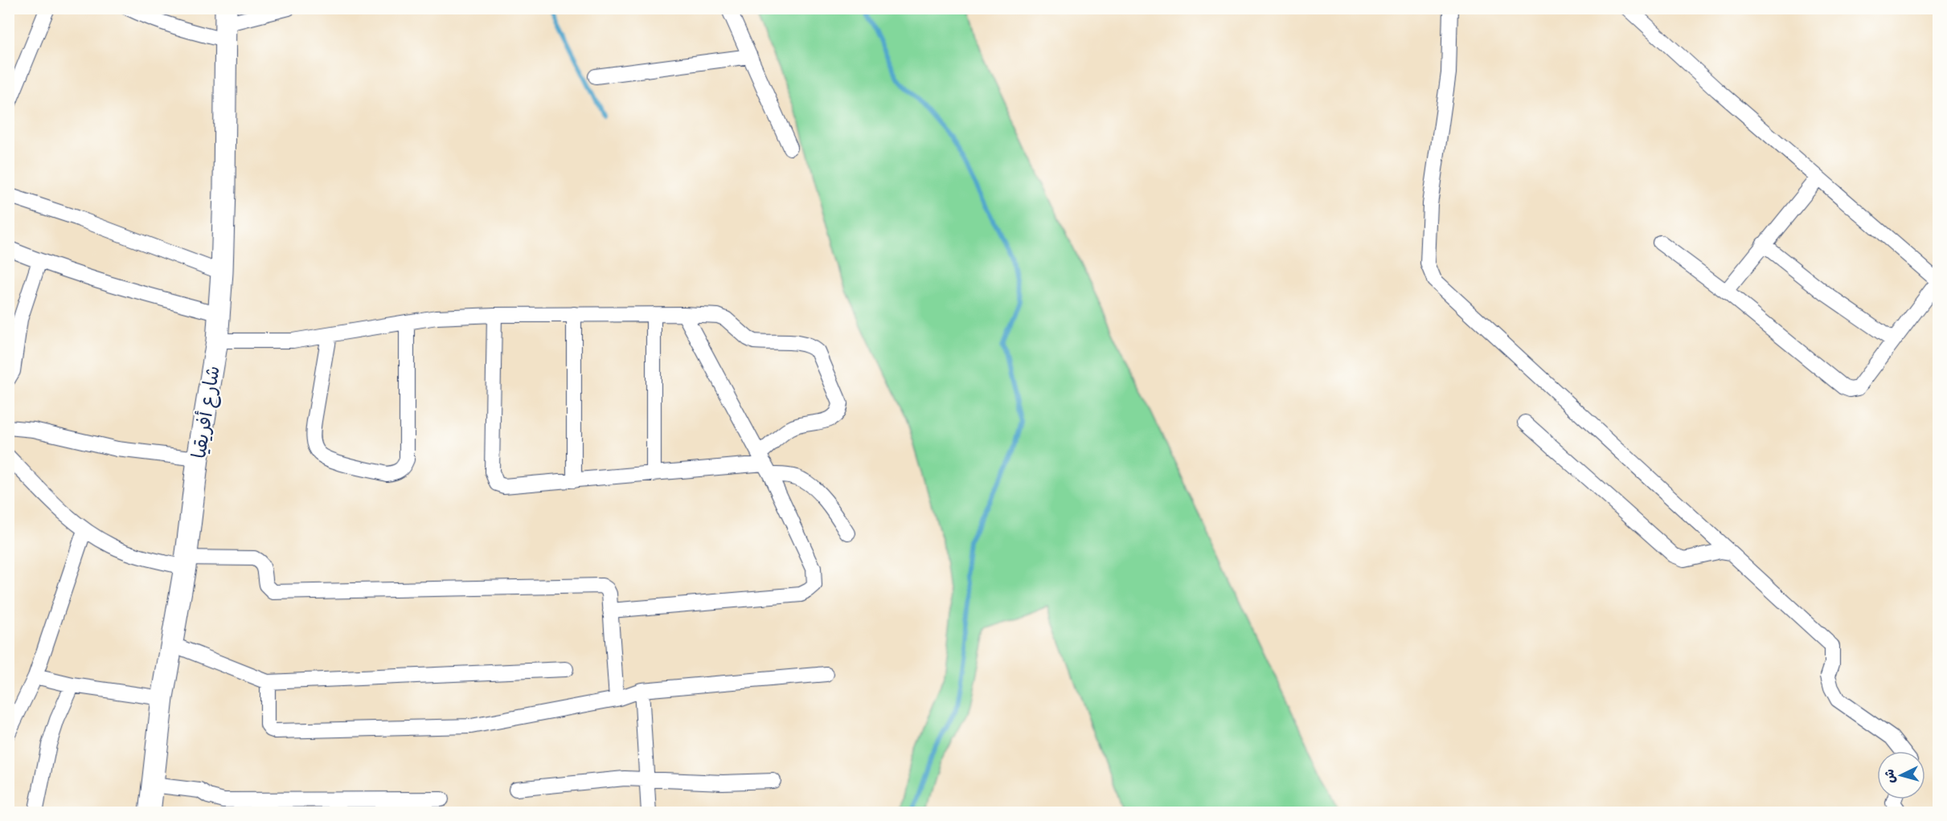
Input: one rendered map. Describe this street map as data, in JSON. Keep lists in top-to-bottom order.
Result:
{
  "streets": {
    "street": ["شارع أفريقيا"]
  },
  "north": "left"
}
